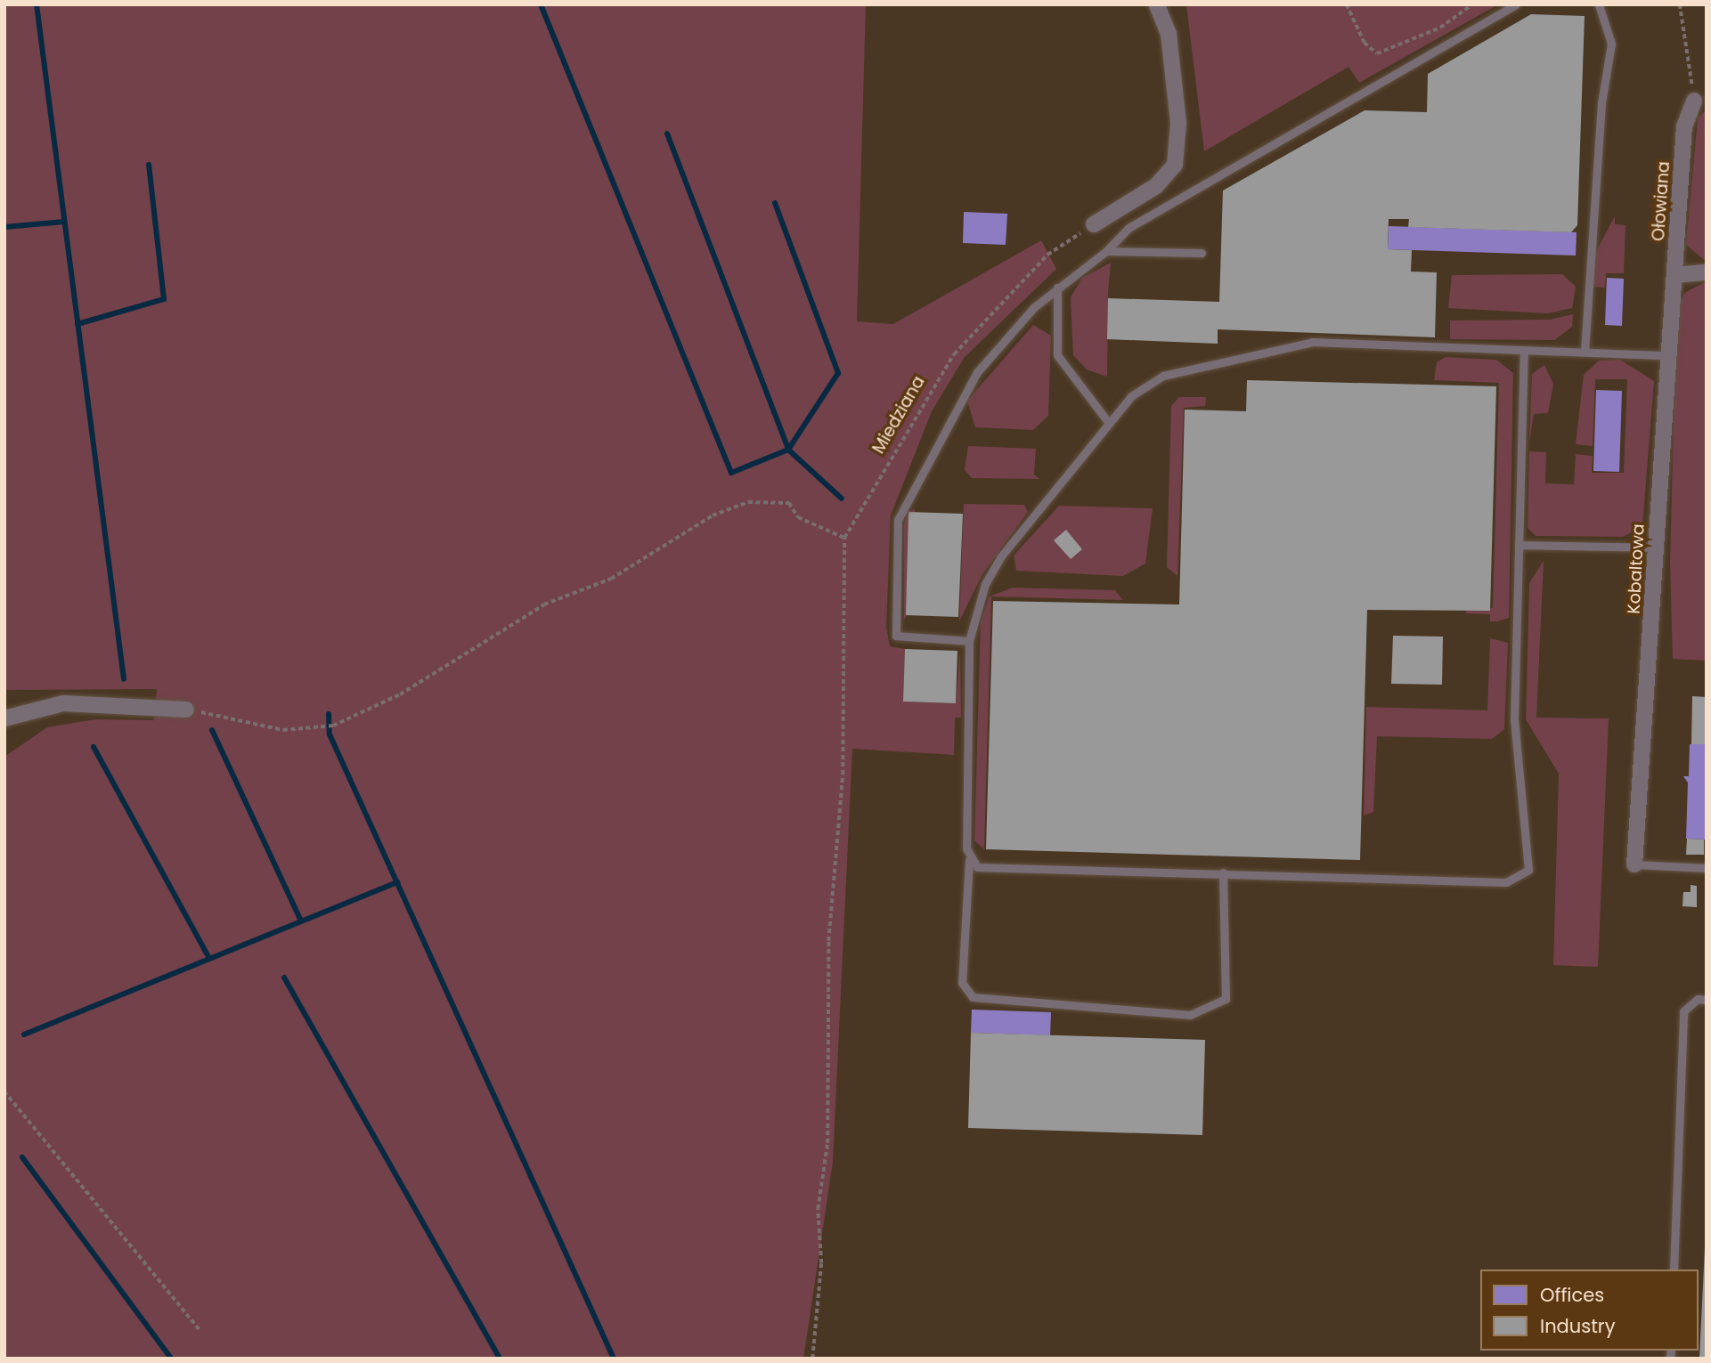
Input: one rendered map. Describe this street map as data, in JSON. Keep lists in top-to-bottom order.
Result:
{
  "streets": {
    "street": ["Ołowiana", "Kobaltowa"],
    "path": ["Miedziana"]
  },
  "crossings": [
    ["Ołowiana", "Kobaltowa"]
  ],
  "legend": ["Offices", "Industry"]
}
